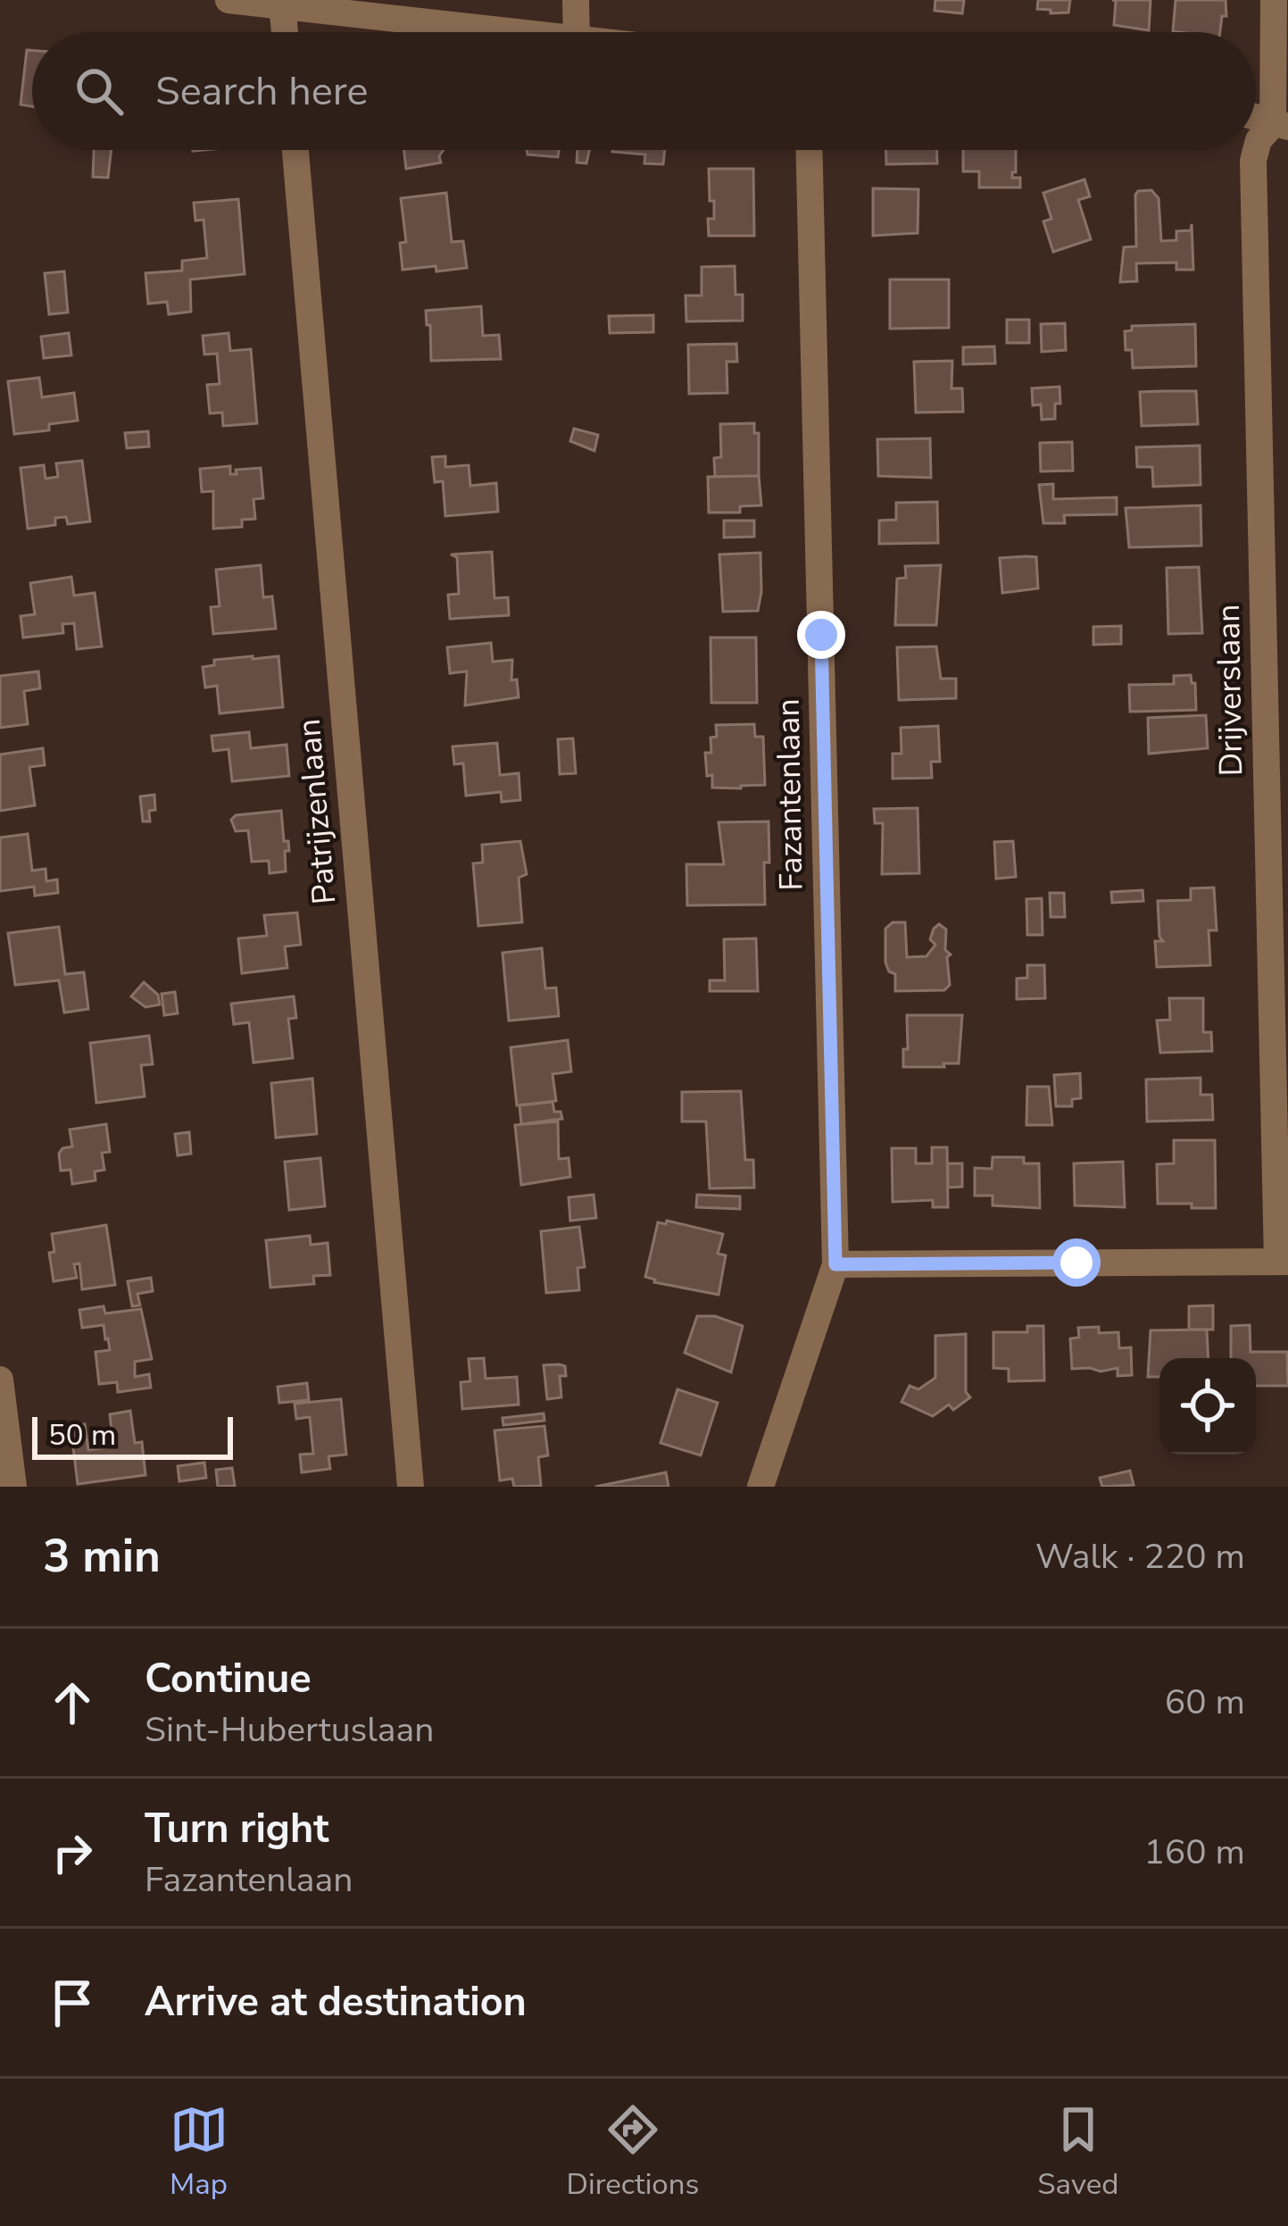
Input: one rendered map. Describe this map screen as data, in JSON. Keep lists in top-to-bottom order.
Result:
{
  "streets": {
    "street": ["Drijverslaan", "Fazantenlaan", "Patrijzenlaan"]
  },
  "scale_bar": "50 m",
  "page": {
    "search": "Search here",
    "scale": "50 m",
    "heading": ["3 min", "Walk · 220 m"],
    "list": [
      ["Continue", "Sint-Hubertuslaan", "60 m"],
      ["Turn right", "Fazantenlaan", "160 m"],
      "Arrive at destination"
    ],
    "nav": ["Map", "Directions", "Saved"]
  }
}
